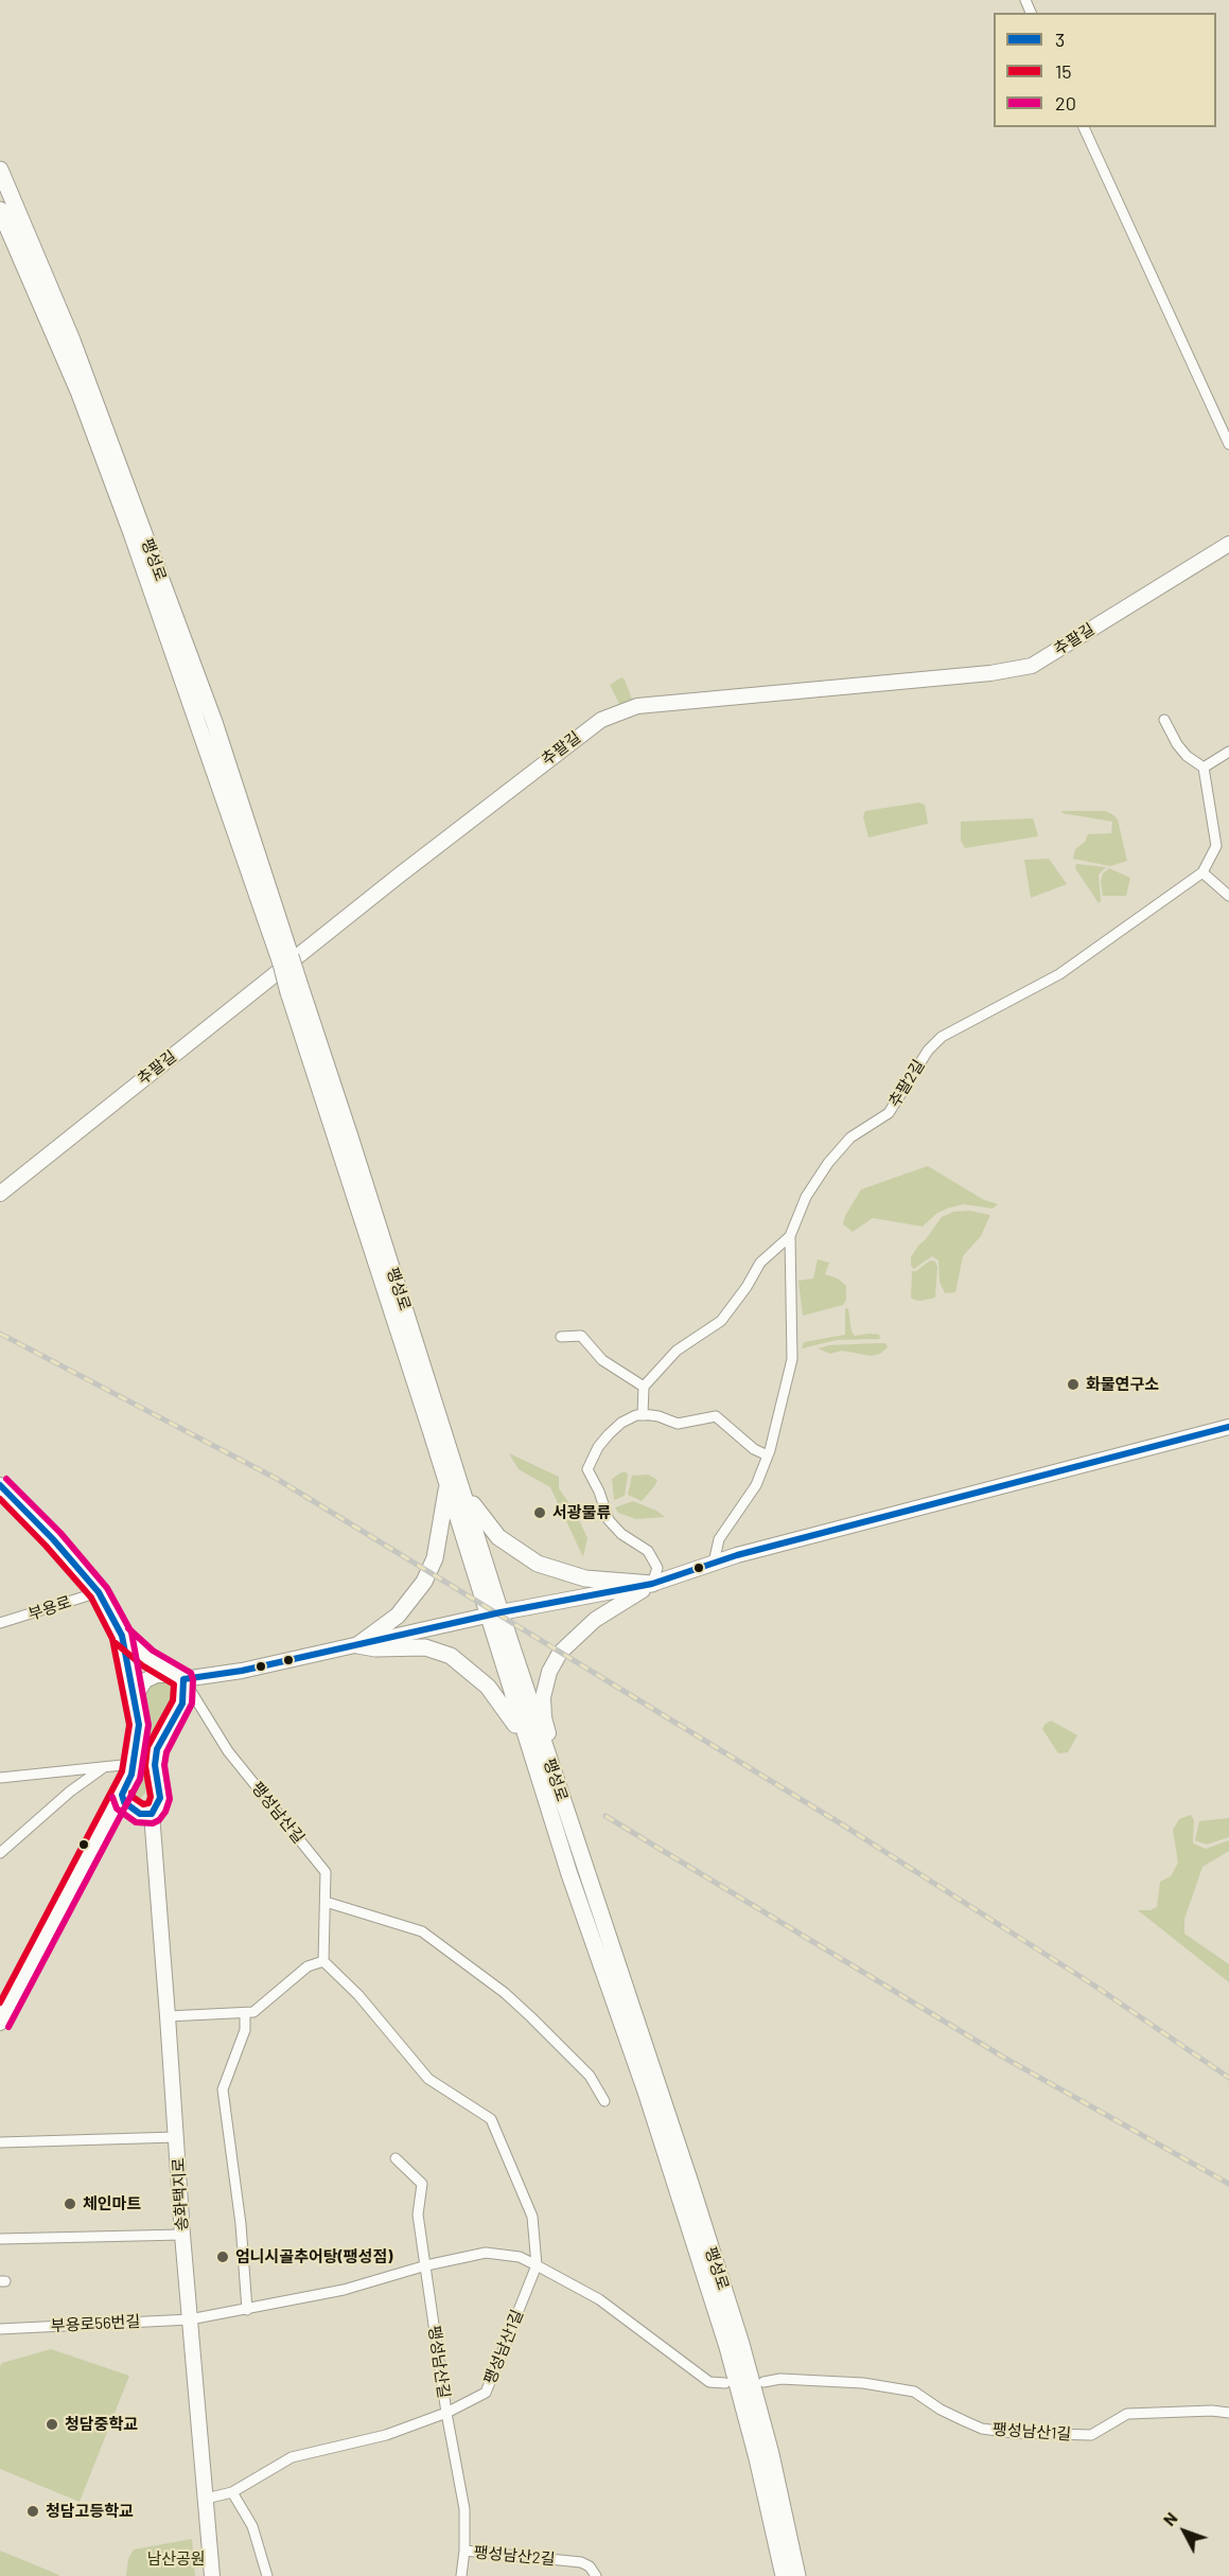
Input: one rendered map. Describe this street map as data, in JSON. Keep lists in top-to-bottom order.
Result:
{
  "streets": {
    "main road": ["팽성로"],
    "street": [
      "추팔길",
      "추팔2길",
      "부용로",
      "팽성남산길",
      "송화택지로",
      "부용로56번길",
      "팽성남산1길",
      "팽성남산2길"
    ]
  },
  "crossings": [
    ["팽성남산길", "송화택지로"],
    ["팽성남산길", "부용로56번길"],
    ["팽성남산길", "팽성남산1길"],
    ["팽성남산길", "팽성남산2길"],
    ["송화택지로", "부용로56번길"],
    ["송화택지로", "팽성남산1길"],
    ["부용로56번길", "팽성남산1길"]
  ],
  "parks": ["남산공원"],
  "places": [
    "화물연구소",
    "서광물류",
    "체인마트",
    "엄니시골추어탕(팽성점)",
    "청담중학교",
    "청담고등학교"
  ],
  "lines": ["transit line 3", "transit line 20", "transit line 15"],
  "legend": ["3", "15", "20"],
  "north": "top left"
}
